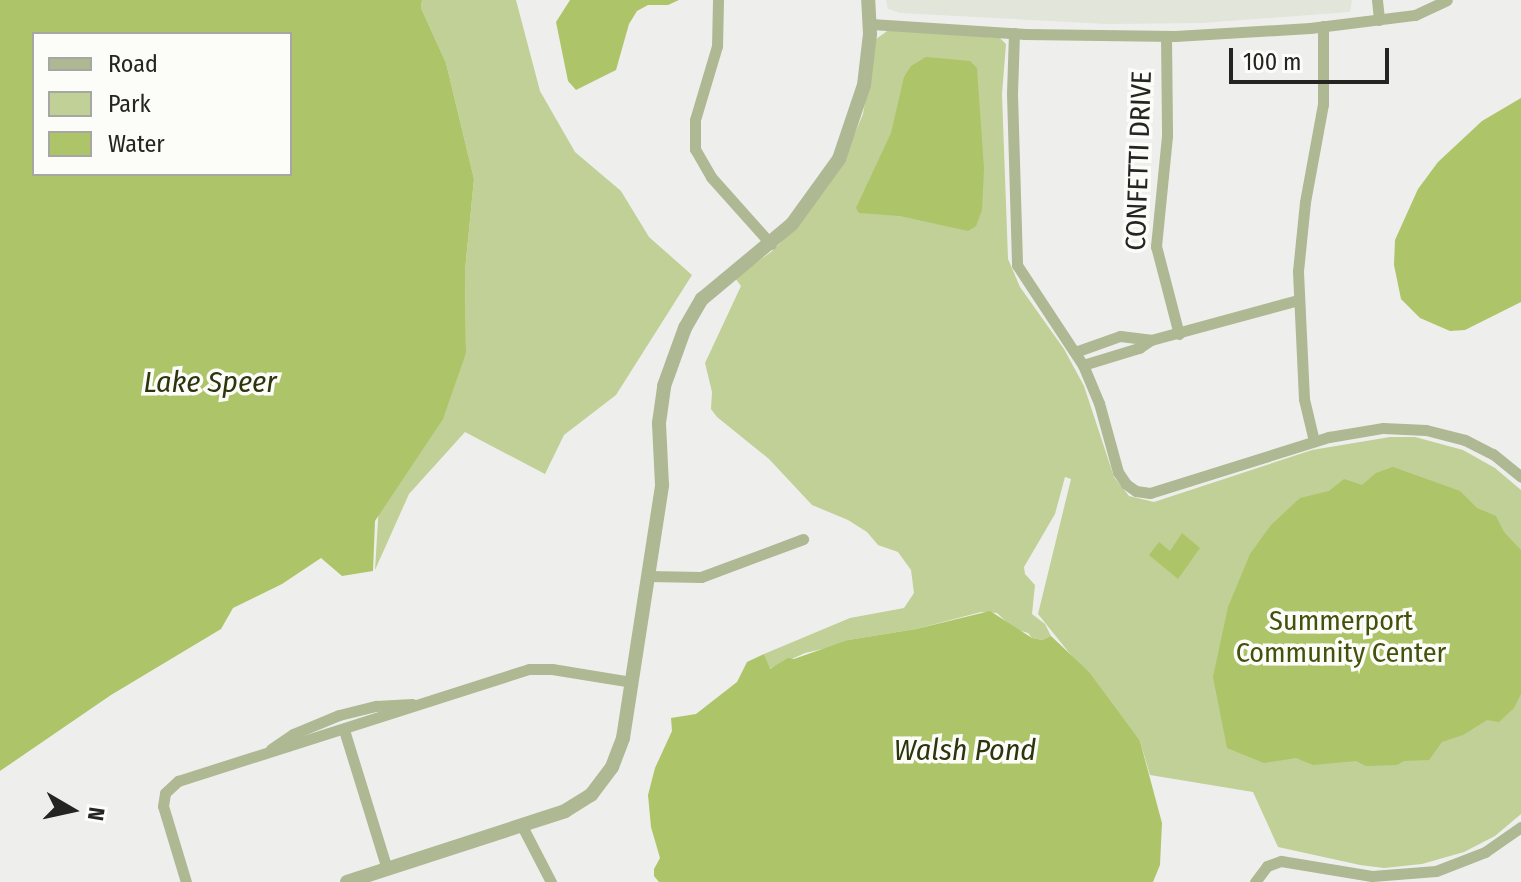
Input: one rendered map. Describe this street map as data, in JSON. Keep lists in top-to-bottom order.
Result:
{
  "streets": {
    "street": ["CONFETTI DRIVE"]
  },
  "water": ["Lake Speer", "Walsh Pond"],
  "parks": ["Summerport Community Center"],
  "legend": ["Road", "Park", "Water"],
  "scale_bar": "100 m",
  "north": "right"
}
